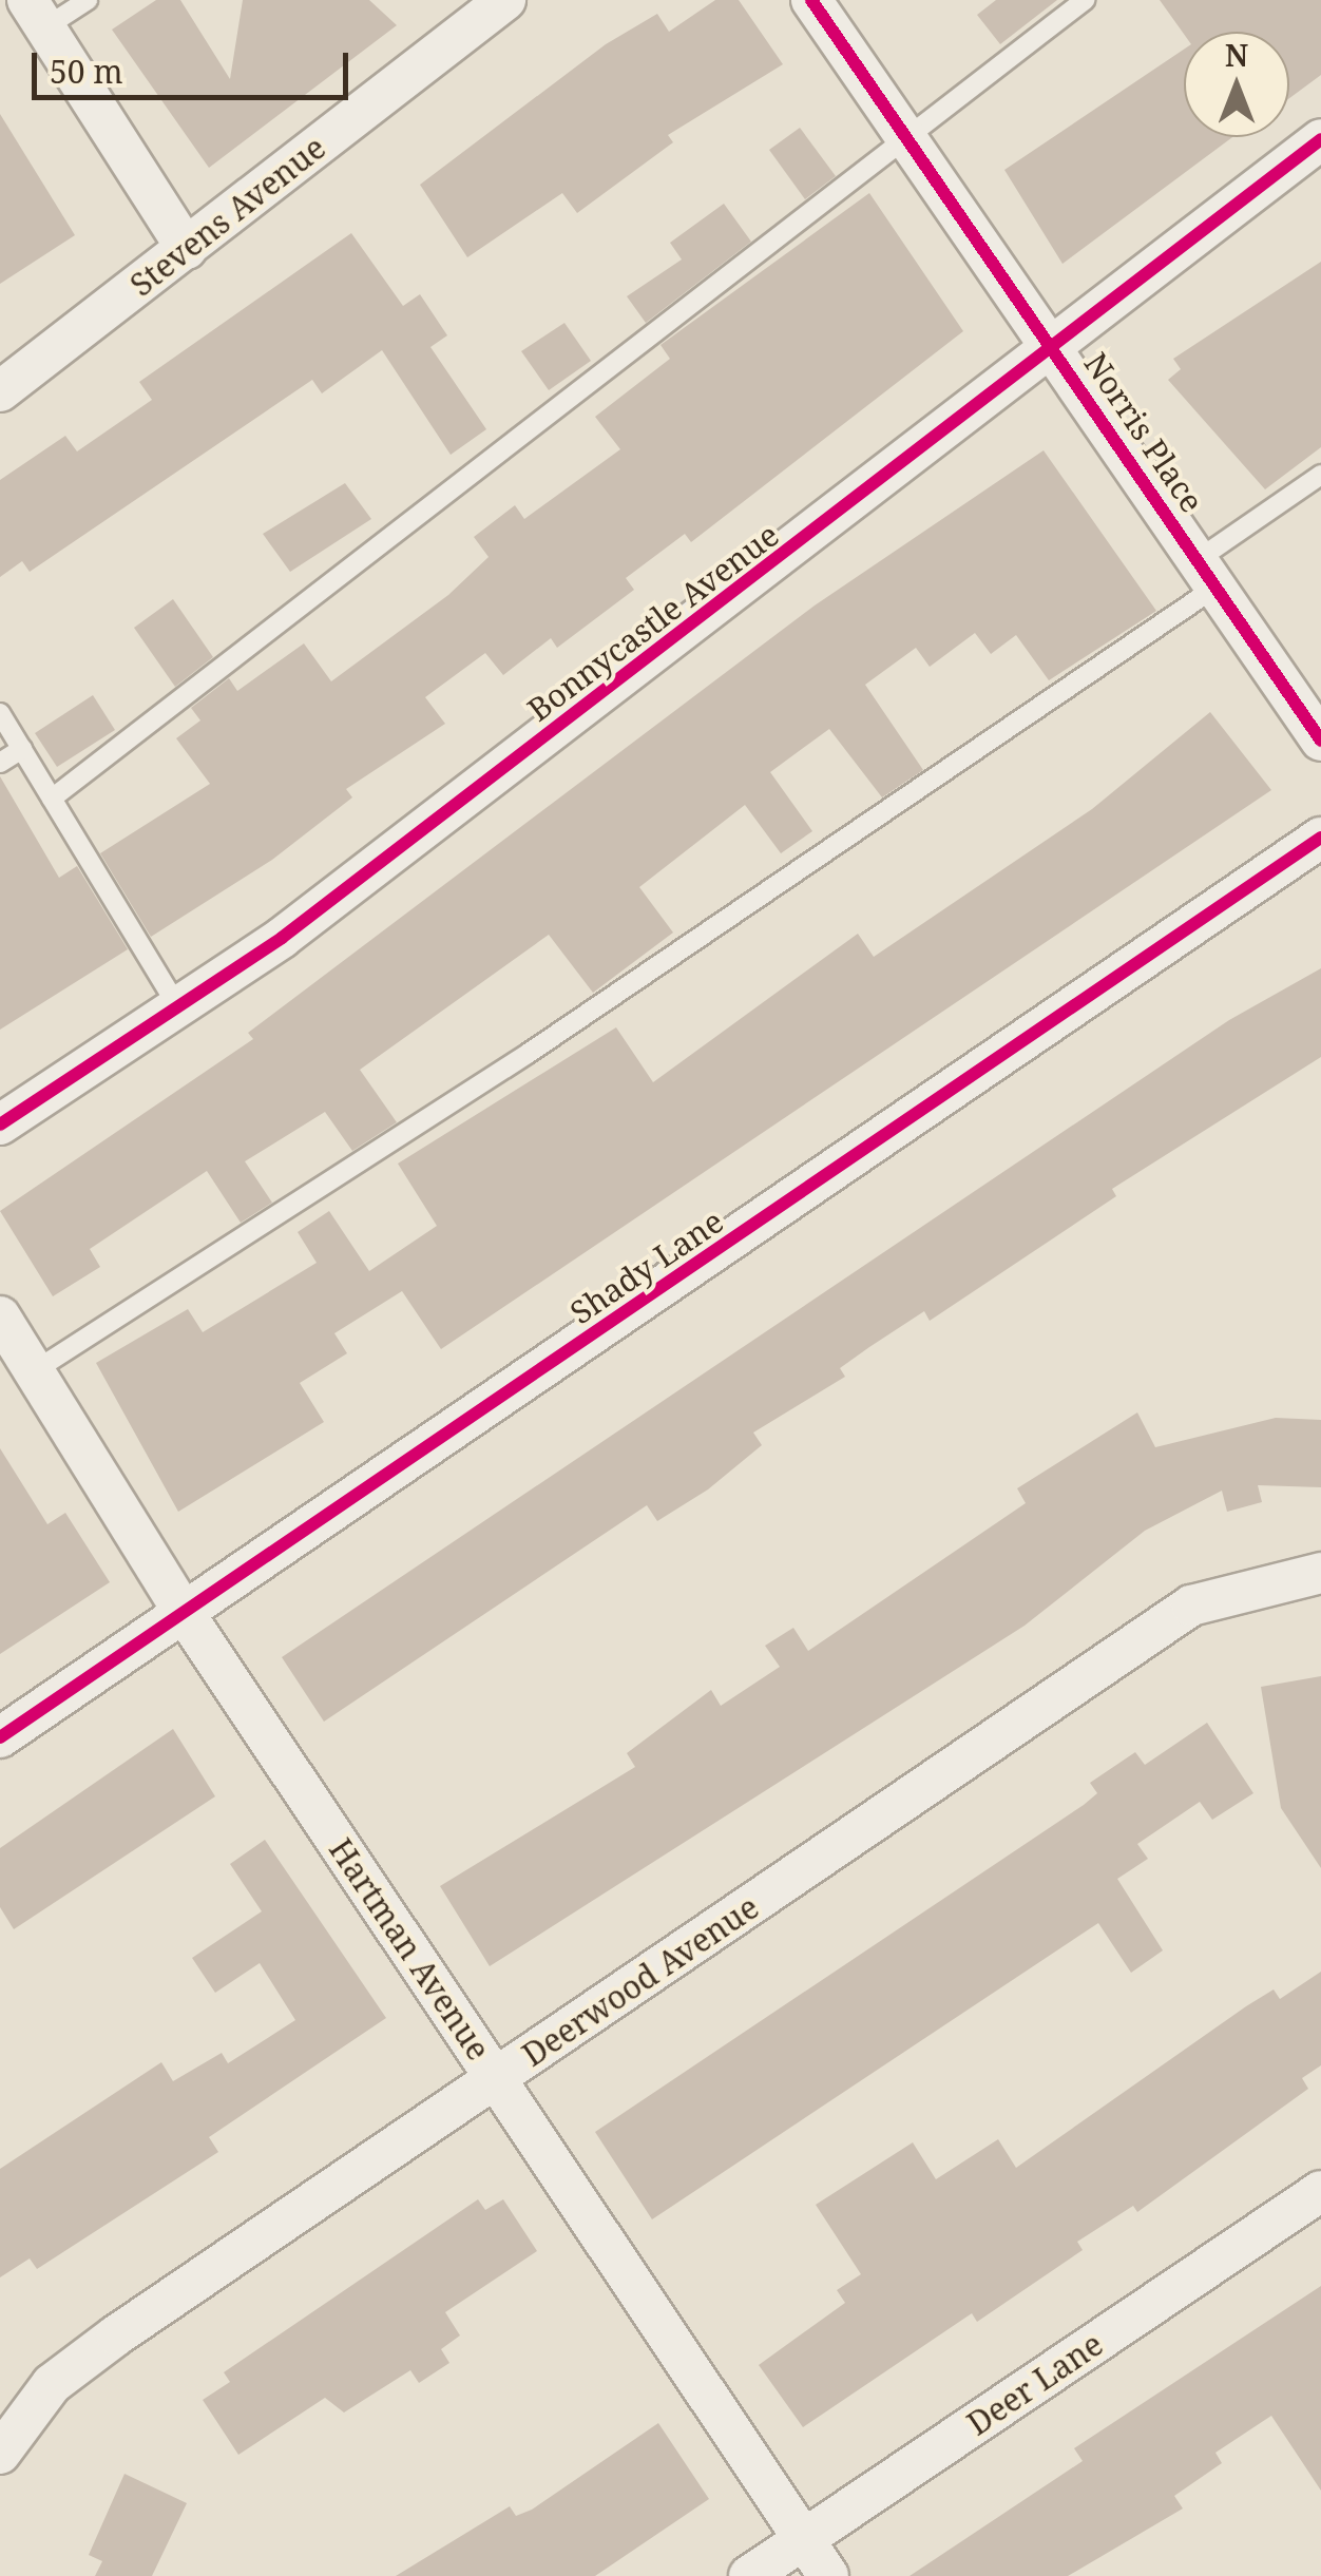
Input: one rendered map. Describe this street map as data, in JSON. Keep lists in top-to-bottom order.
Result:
{
  "streets": {
    "street": [
      "Stevens Avenue",
      "Norris Place",
      "Bonnycastle Avenue",
      "Shady Lane",
      "Hartman Avenue",
      "Deerwood Avenue",
      "Deer Lane"
    ]
  },
  "crossings": [
    ["Norris Place", "Bonnycastle Avenue"],
    ["Shady Lane", "Hartman Avenue"],
    ["Hartman Avenue", "Deerwood Avenue"],
    ["Hartman Avenue", "Deer Lane"]
  ],
  "scale_bar": "50 m",
  "north": "top"
}
